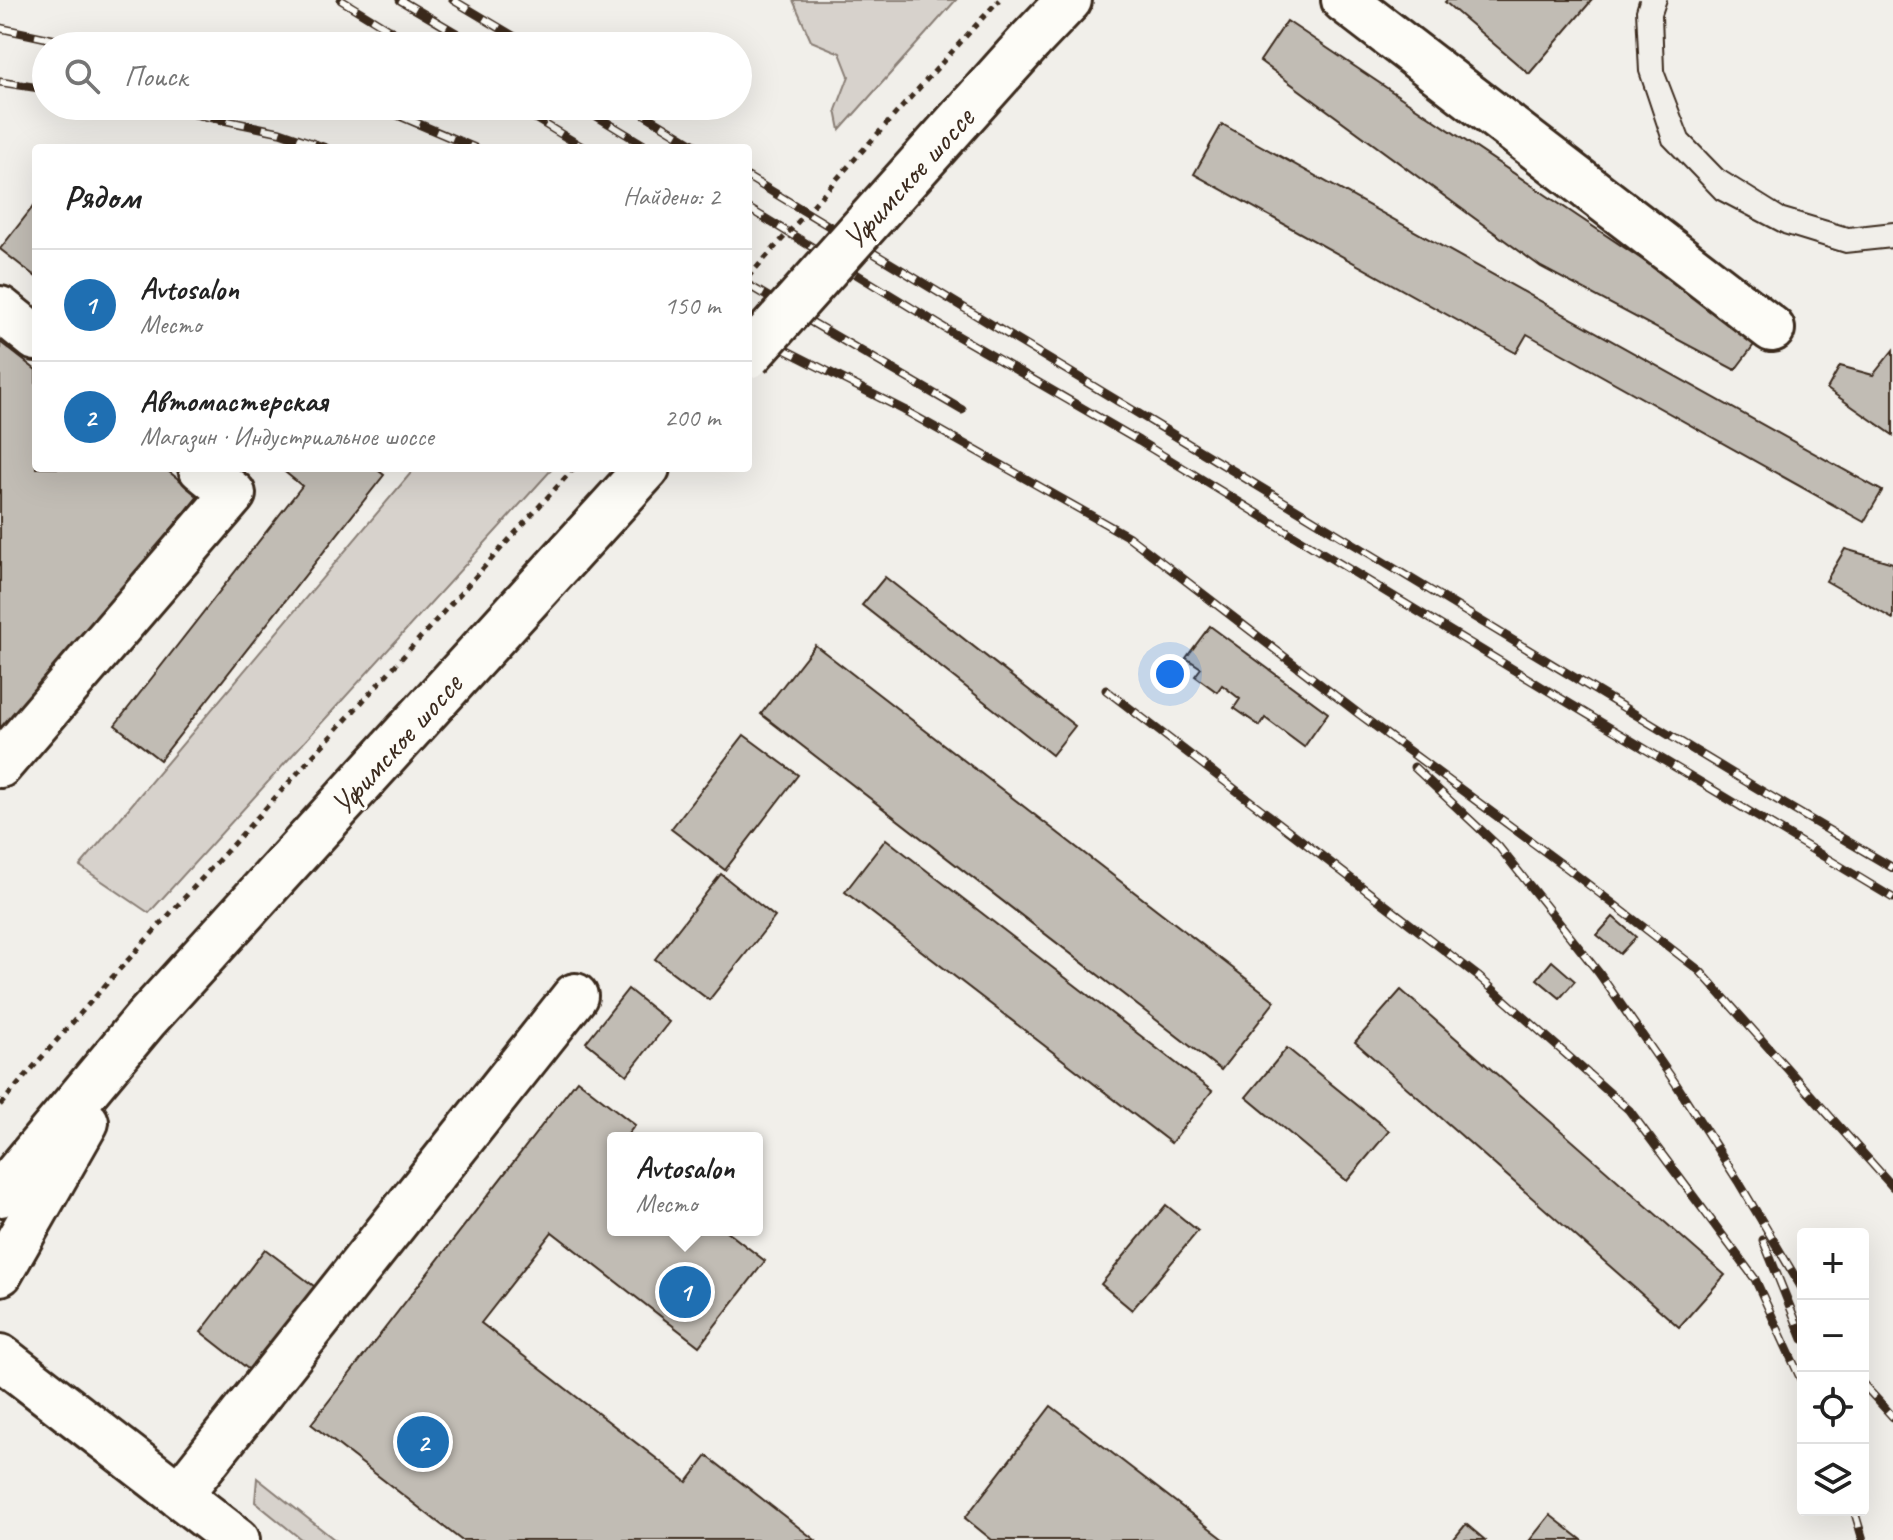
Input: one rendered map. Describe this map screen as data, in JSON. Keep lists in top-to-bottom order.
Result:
{
  "streets": {
    "main road": ["Уфимское шоссе"]
  },
  "page": {
    "search": "Поиск",
    "heading": ["Рядом", "Найдено: 2"],
    "list": [
      {
        "mark": "1",
        "name": "Avtosalon",
        "note": "Место",
        "value": "150 m"
      },
      {
        "mark": "2",
        "name": "Автомастерская",
        "note": "Магазин · Индустриальное шоссе",
        "value": "200 m"
      }
    ],
    "popup": ["Avtosalon", "Место"],
    "map_buttons": ["+", "−"],
    "pins": ["1", "2"]
  }
}
